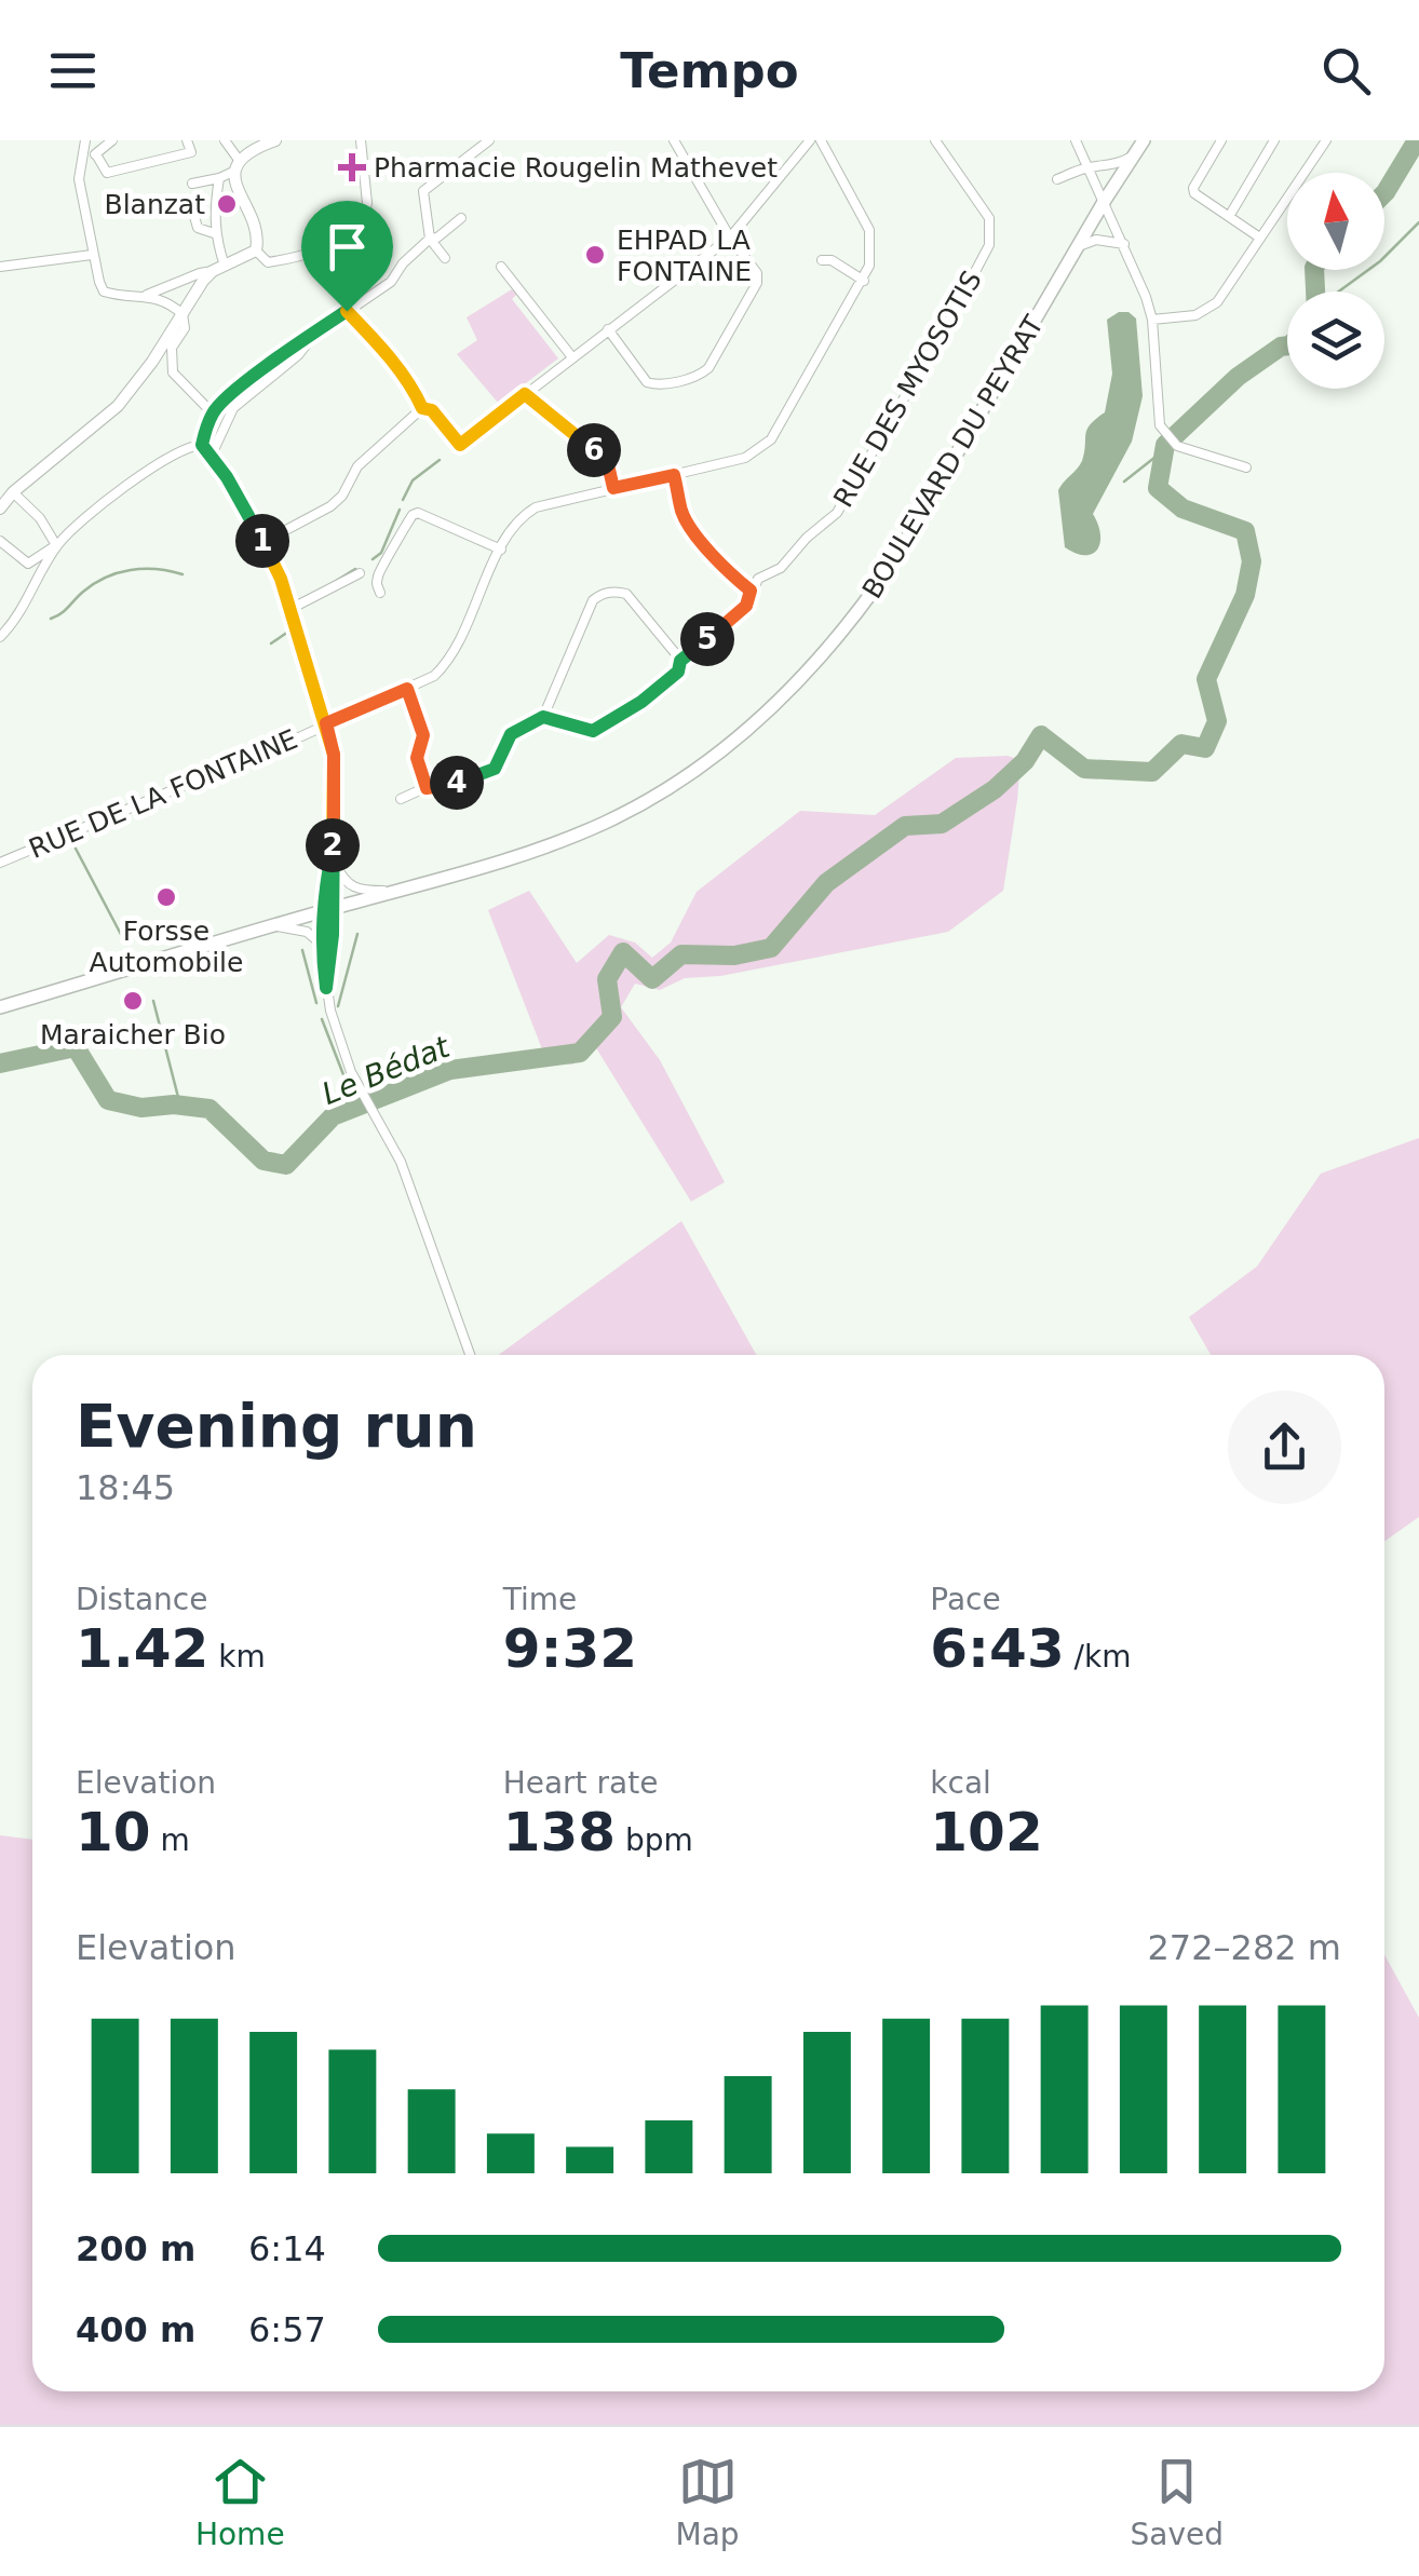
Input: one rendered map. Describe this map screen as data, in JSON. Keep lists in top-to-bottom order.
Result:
{
  "streets": {
    "main road": ["BOULEVARD DU PEYRAT"],
    "street": ["RUE DES MYOSOTIS", "RUE DE LA FONTAINE"]
  },
  "water": ["Le Bédat"],
  "places": {
    "health": ["Pharmacie Rougelin Mathevet"],
    "other": [
      "Blanzat",
      "EHPAD LA FONTAINE",
      "Forsse Automobile",
      "Maraicher Bio"
    ]
  },
  "north": "top",
  "page": {
    "header": "Tempo",
    "pins": [
      "6",
      "1",
      "5",
      "4",
      "2"
    ],
    "heading": ["Evening run", "18:45"],
    "stats": [
      ["Distance", "1.42 km"],
      ["Time", "9:32"],
      ["Pace", "6:43 /km"],
      ["Elevation", "10 m"],
      ["Heart rate", "138 bpm"],
      ["kcal", "102"]
    ],
    "chart": ["Elevation", "272–282 m"],
    "list": [
      {
        "name": "200 m",
        "note": "6:14"
      },
      {
        "name": "400 m",
        "note": "6:57"
      }
    ],
    "tabs": ["Home", "Map", "Saved"]
  }
}
